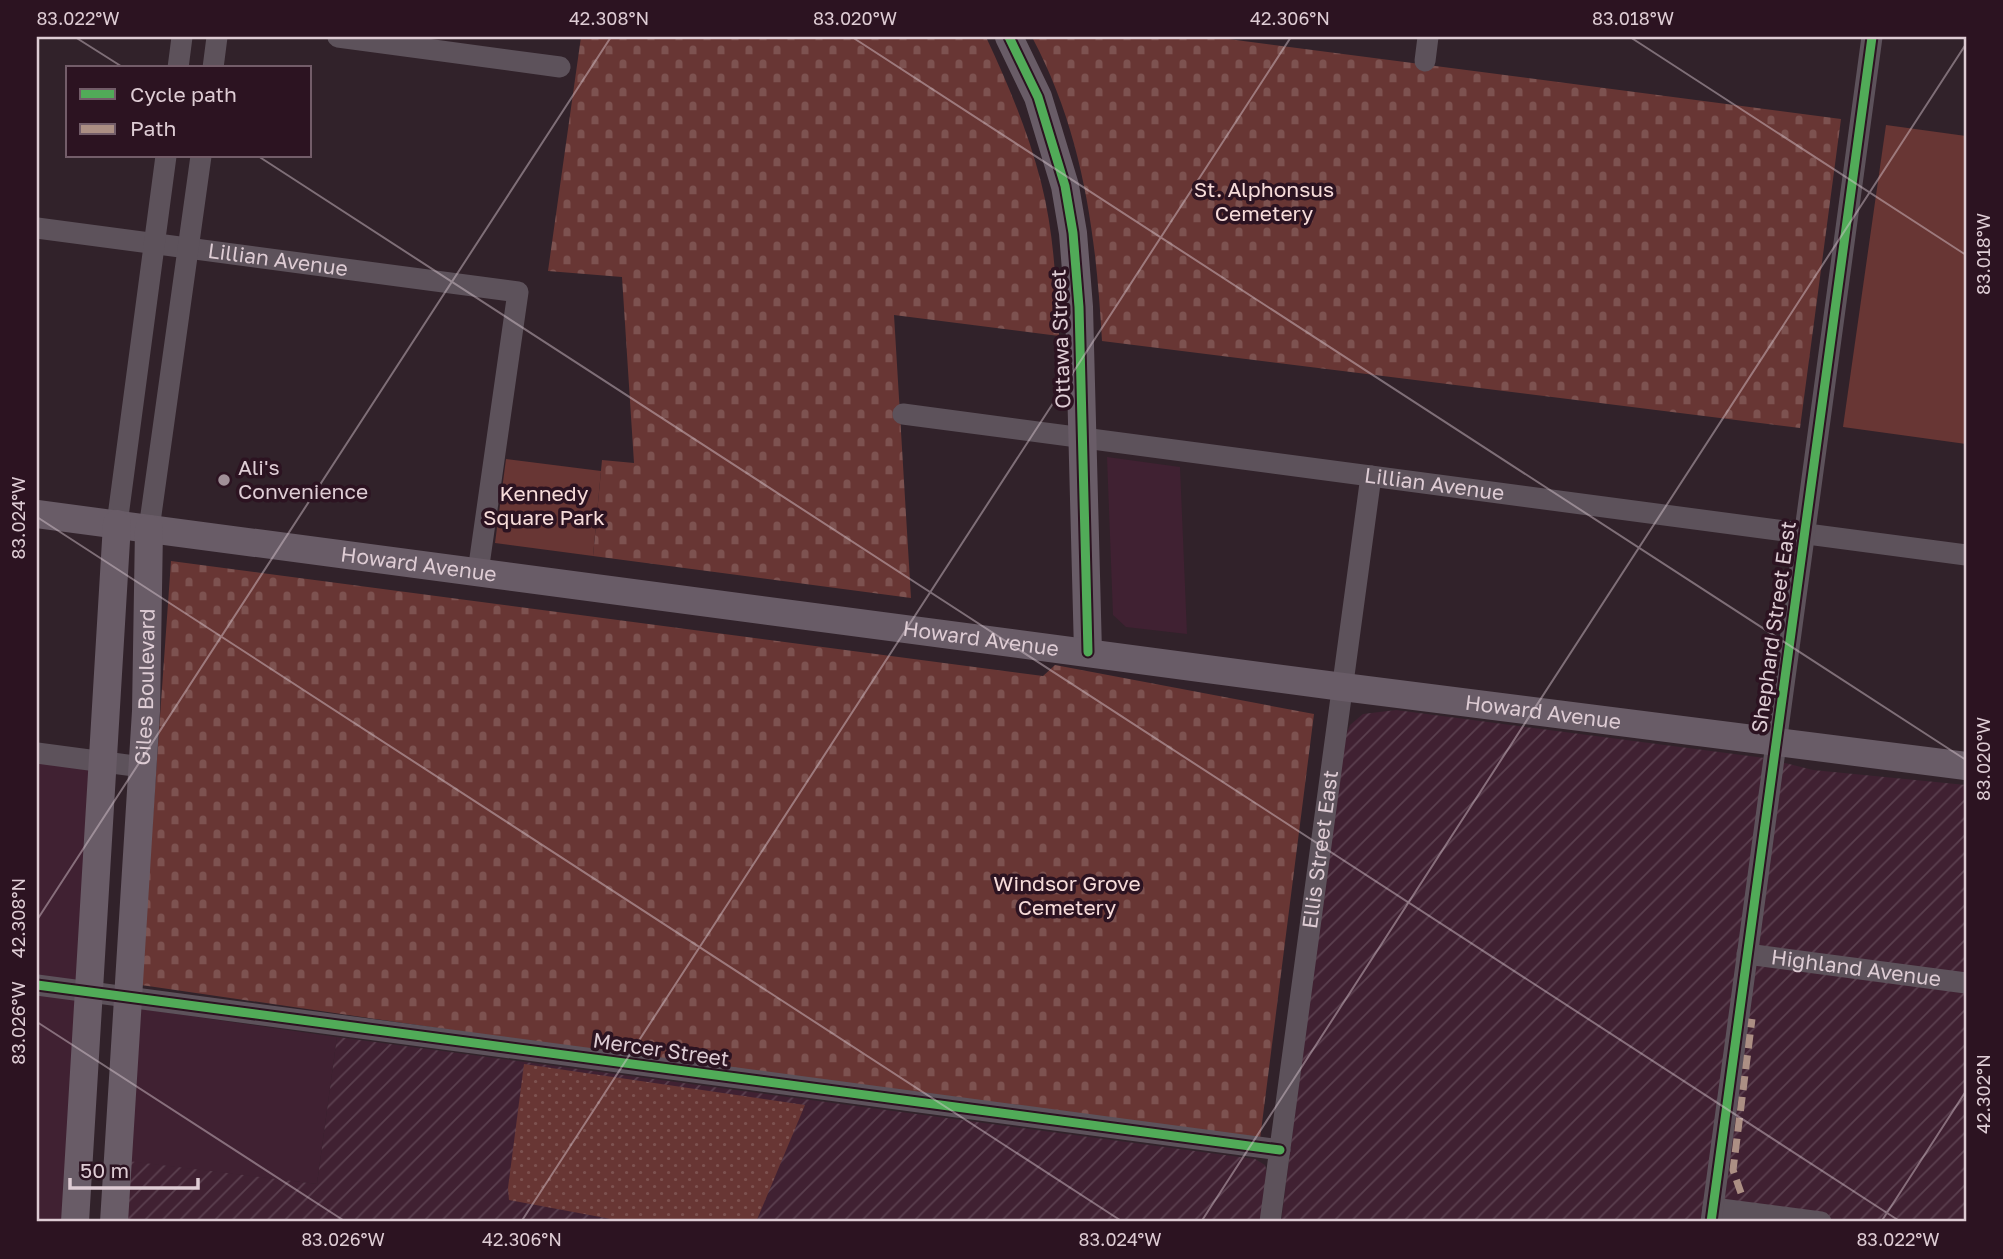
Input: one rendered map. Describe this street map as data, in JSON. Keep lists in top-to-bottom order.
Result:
{
  "streets": {
    "street": [
      "Lillian Avenue",
      "Ottawa Street",
      "Howard Avenue",
      "Shephard Street East",
      "Giles Boulevard",
      "Ellis Street East",
      "Highland Avenue",
      "Mercer Street"
    ]
  },
  "crossings": [
    ["Lillian Avenue", "Ottawa Street"],
    ["Lillian Avenue", "Howard Avenue"],
    ["Lillian Avenue", "Shephard Street East"],
    ["Lillian Avenue", "Giles Boulevard"],
    ["Lillian Avenue", "Ellis Street East"],
    ["Ottawa Street", "Howard Avenue"],
    ["Howard Avenue", "Shephard Street East"],
    ["Howard Avenue", "Giles Boulevard"],
    ["Howard Avenue", "Ellis Street East"],
    ["Shephard Street East", "Highland Avenue"],
    ["Giles Boulevard", "Mercer Street"],
    ["Ellis Street East", "Mercer Street"]
  ],
  "parks": ["St. Alphonsus Cemetery", "Kennedy Square Park", "Windsor Grove Cemetery"],
  "places": ["Ali's Convenience"],
  "legend": ["Cycle path", "Path"],
  "scale_bar": "50 m",
  "coordinates": [
    "83.022°W",
    "42.308°N",
    "83.020°W",
    "42.306°N",
    "83.018°W",
    "83.024°W",
    "83.026°W",
    "42.302°N"
  ]
}
